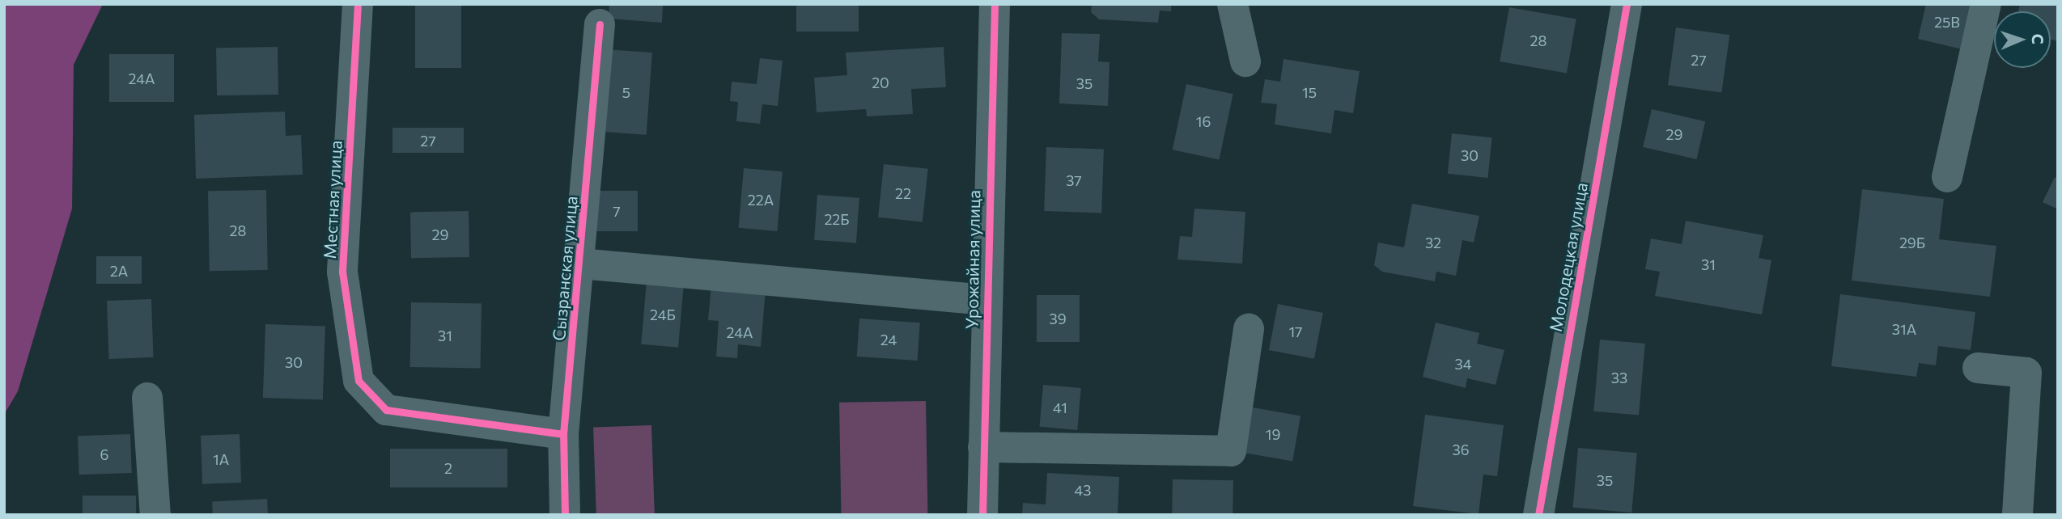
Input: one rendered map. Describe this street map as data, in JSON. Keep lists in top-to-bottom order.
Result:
{
  "streets": {
    "street": [
      "Местная улица",
      "Молодецкая улица",
      "Урожайная улица",
      "Сызранская улица"
    ]
  },
  "crossings": [
    ["Местная улица", "Сызранская улица"]
  ],
  "house_numbers": [
    "25В",
    "28",
    "27",
    "24А",
    "20",
    "35",
    "5",
    "15",
    "16",
    "29",
    "27",
    "30",
    "37",
    "22",
    "22А",
    "7",
    "22Б",
    "28",
    "29",
    "32",
    "29Б",
    "31",
    "2А",
    "24Б",
    "39",
    "31А",
    "17",
    "24А",
    "31",
    "24",
    "30",
    "34",
    "33",
    "41",
    "19",
    "36",
    "6",
    "1А",
    "2",
    "35",
    "43"
  ],
  "north": "right"
}
